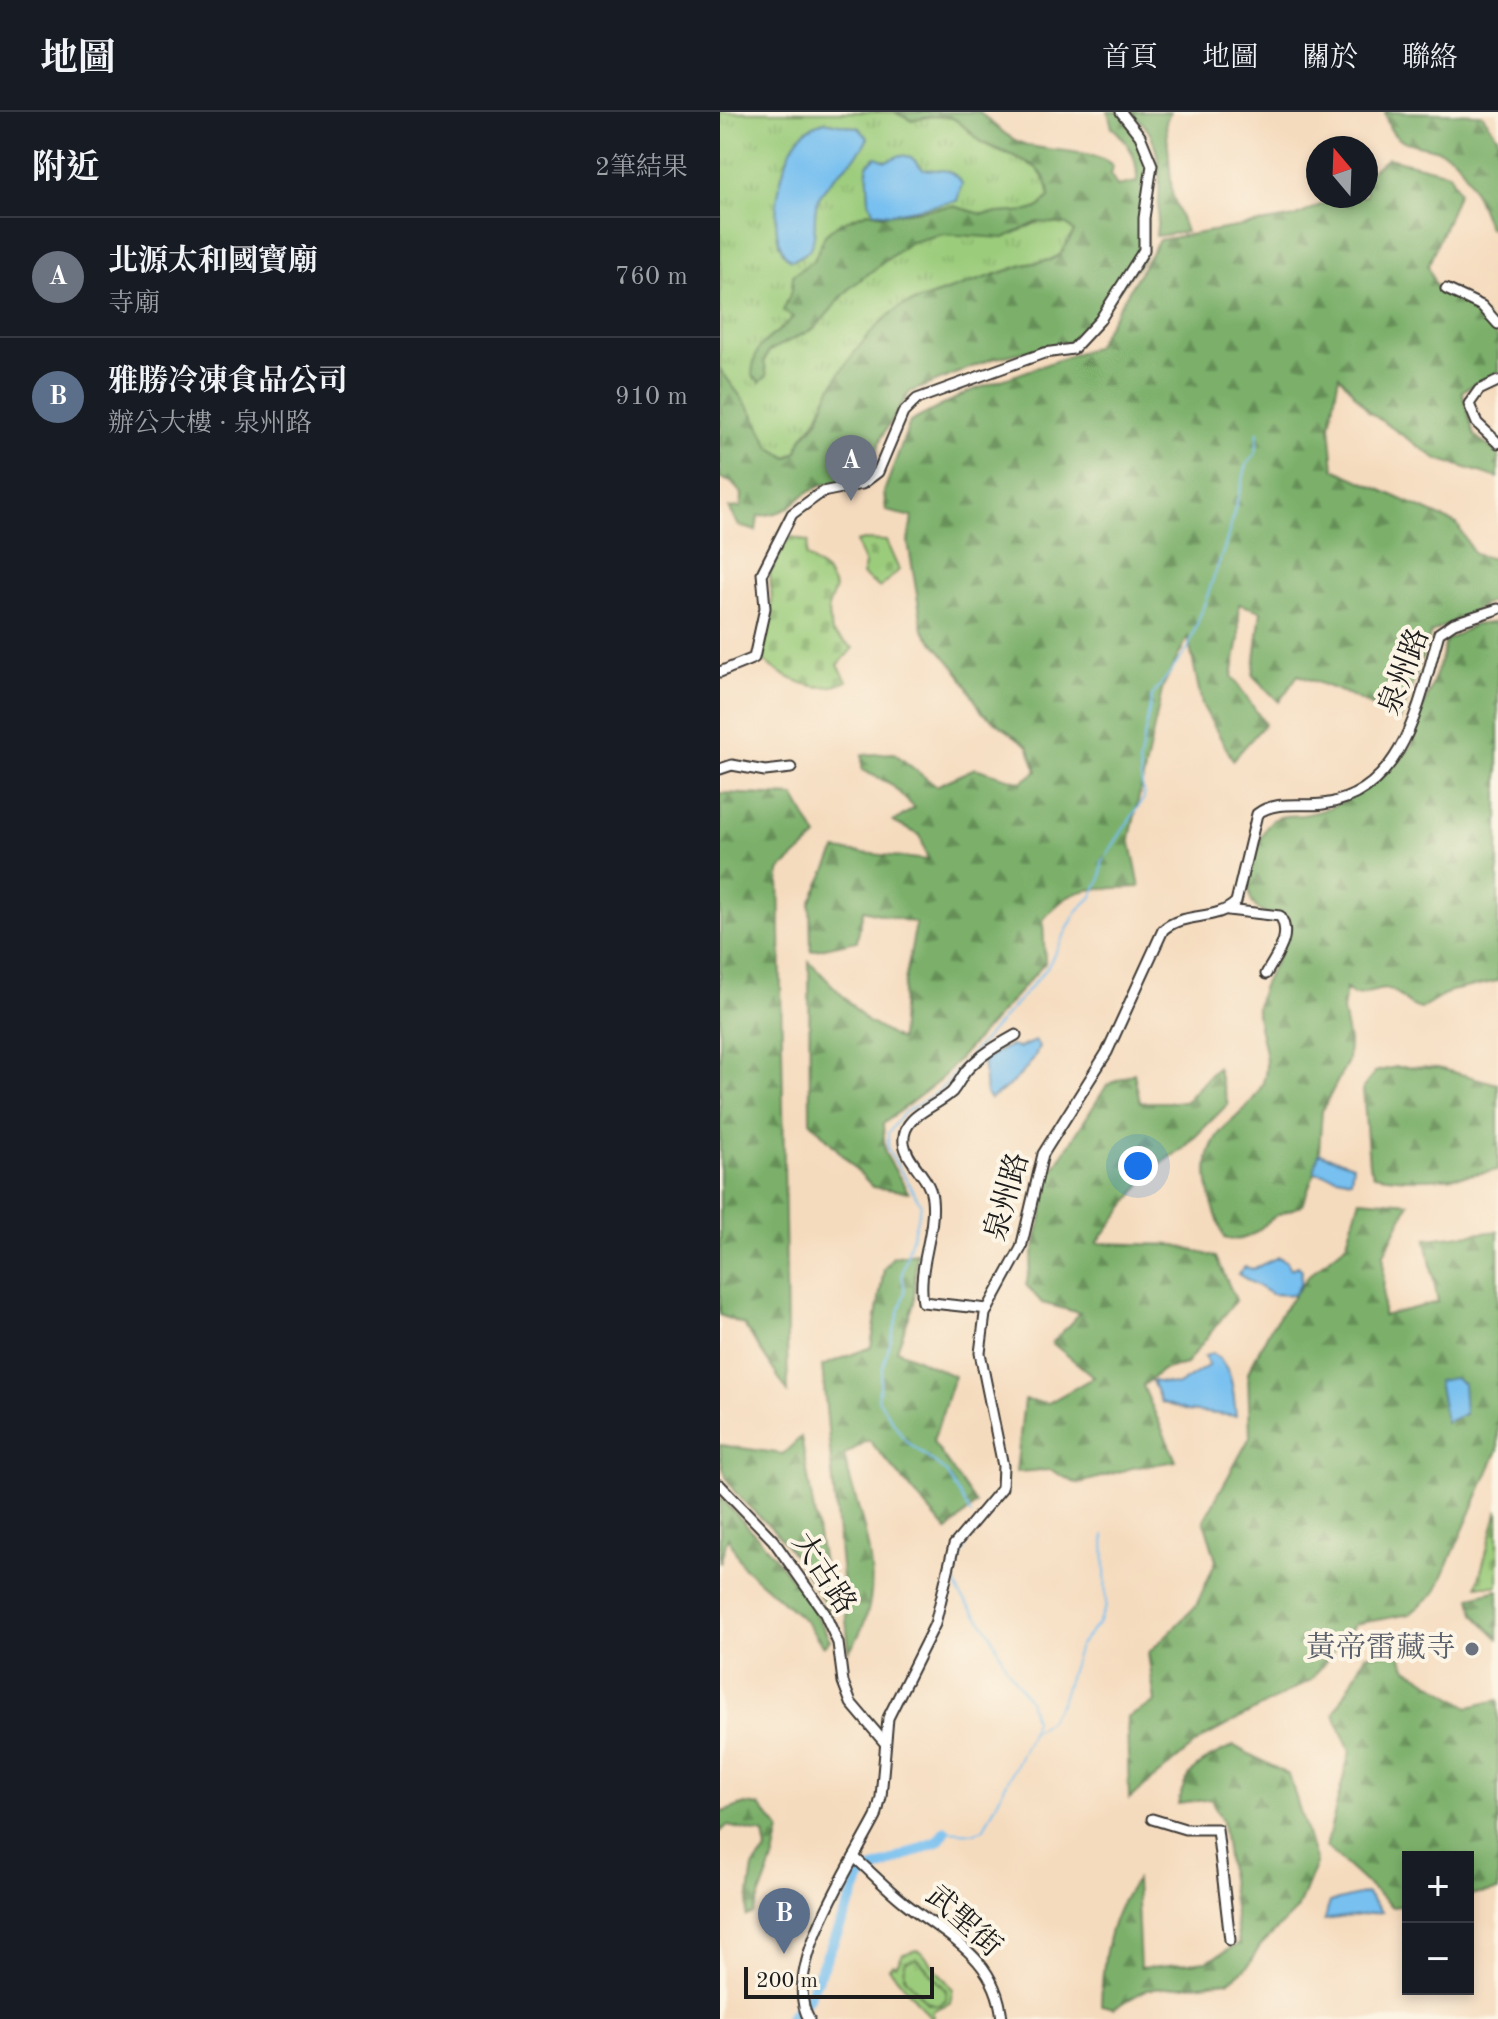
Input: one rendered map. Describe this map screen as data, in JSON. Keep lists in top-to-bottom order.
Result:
{
  "streets": {
    "street": ["泉州路", "大古路", "武聖街"]
  },
  "crossings": [
    ["泉州路", "大古路"],
    ["泉州路", "武聖街"]
  ],
  "places": ["黃帝雷藏寺"],
  "scale_bar": "200 m",
  "north": "top",
  "page": {
    "header": "地圖",
    "nav": [
      "首頁",
      "地圖",
      "關於",
      "聯絡"
    ],
    "heading": ["附近", "2筆結果"],
    "list": [
      {
        "mark": "A",
        "name": "北源太和國寶廟",
        "note": "寺廟",
        "value": "760 m"
      },
      {
        "mark": "B",
        "name": "雅勝冷凍食品公司",
        "note": "辦公大樓 · 泉州路",
        "value": "910 m"
      }
    ],
    "pins": ["A", "B"],
    "map_buttons": ["+", "−"],
    "scale": "200 m"
  }
}
